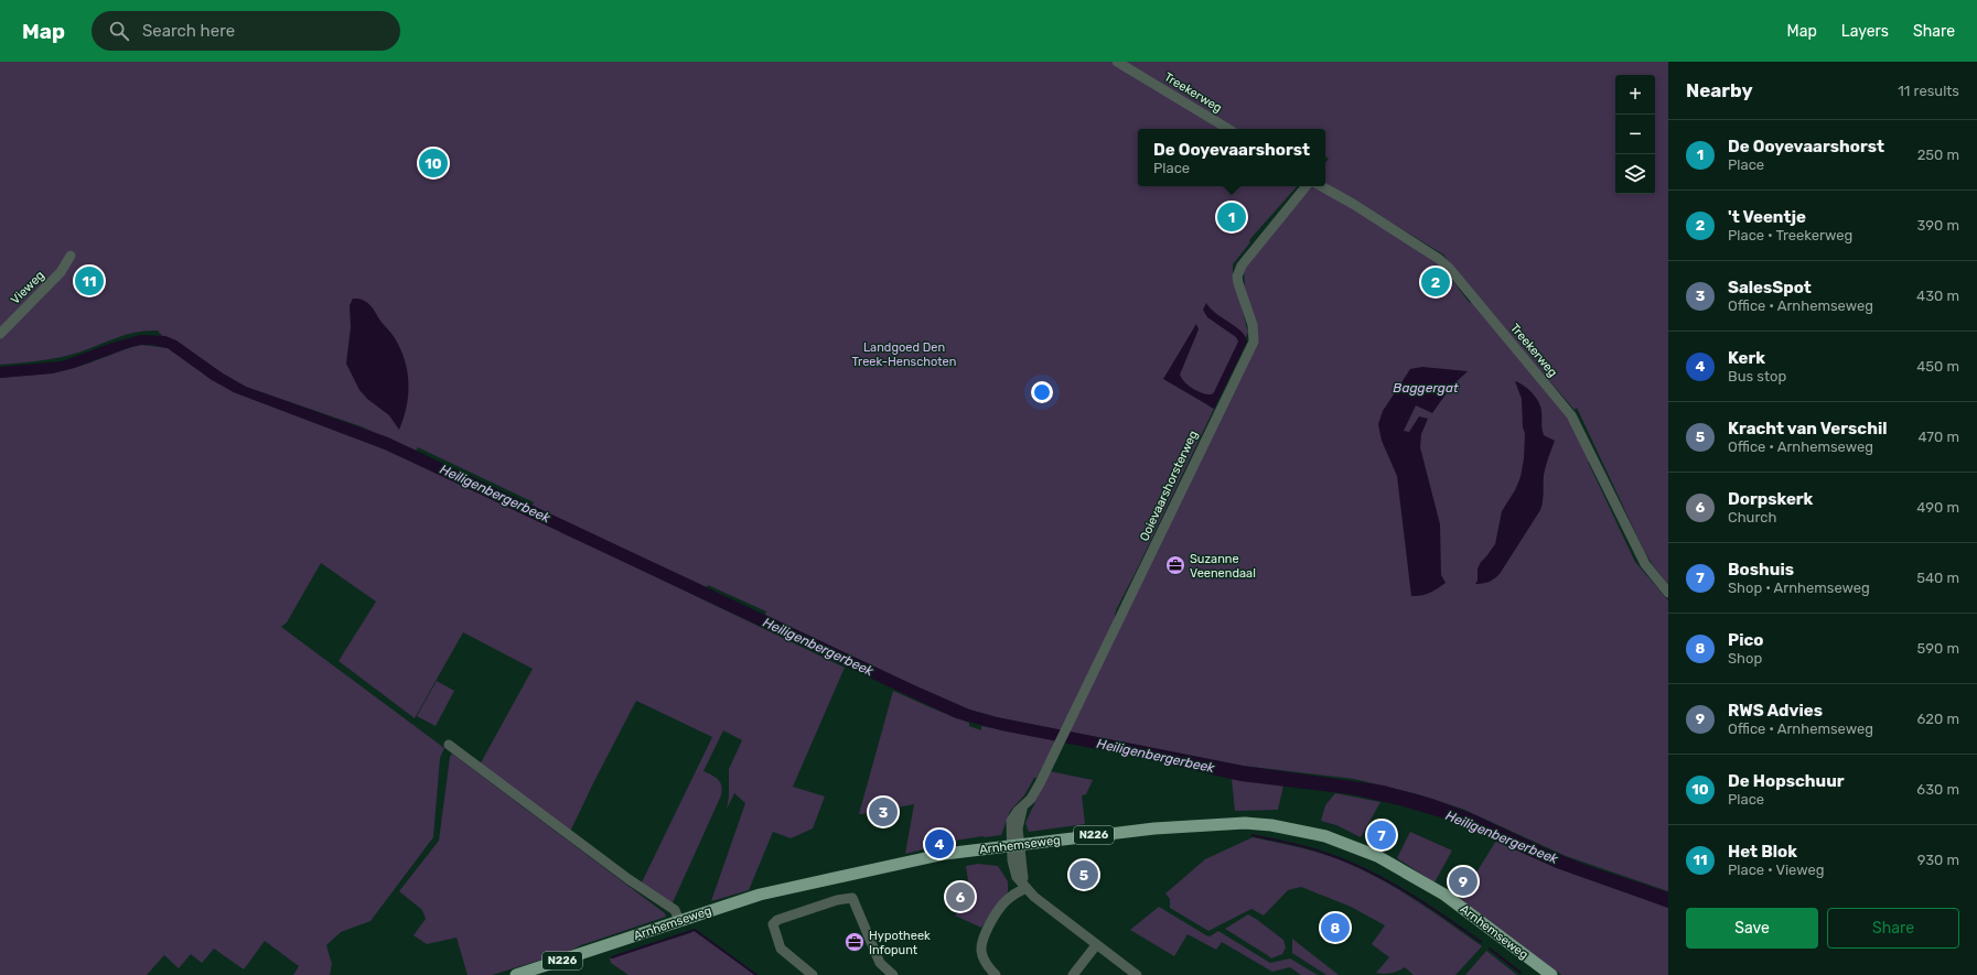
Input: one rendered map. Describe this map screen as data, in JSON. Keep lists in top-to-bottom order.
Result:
{
  "streets": {
    "main road": ["N226", "Arnhemseweg"],
    "street": ["Treekerweg", "Vieweg", "Ooievaarshorsterweg"]
  },
  "crossings": [
    ["Ooievaarshorsterweg", "Arnhemseweg"]
  ],
  "water": ["Baggergat", "Heiligenbergerbeek"],
  "parks": ["Landgoed Den Treek-Henschoten"],
  "places": {
    "office": ["Suzanne Veenendaal", "Hypotheek Infopunt"]
  },
  "page": {
    "header": "Map",
    "search": "Search here",
    "nav": ["Map", "Layers", "Share"],
    "heading": ["Nearby", "11 results"],
    "map_buttons": ["+", "−"],
    "list": [
      {
        "mark": "1",
        "name": "De Ooyevaarshorst",
        "note": "Place",
        "value": "250 m"
      },
      {
        "mark": "2",
        "name": "'t Veentje",
        "note": "Place · Treekerweg",
        "value": "390 m"
      },
      {
        "mark": "3",
        "name": "SalesSpot",
        "note": "Office · Arnhemseweg",
        "value": "430 m"
      },
      {
        "mark": "4",
        "name": "Kerk",
        "note": "Bus stop",
        "value": "450 m"
      },
      {
        "mark": "5",
        "name": "Kracht van Verschil",
        "note": "Office · Arnhemseweg",
        "value": "470 m"
      },
      {
        "mark": "6",
        "name": "Dorpskerk",
        "note": "Church",
        "value": "490 m"
      },
      {
        "mark": "7",
        "name": "Boshuis",
        "note": "Shop · Arnhemseweg",
        "value": "540 m"
      },
      {
        "mark": "8",
        "name": "Pico",
        "note": "Shop",
        "value": "590 m"
      },
      {
        "mark": "9",
        "name": "RWS Advies",
        "note": "Office · Arnhemseweg",
        "value": "620 m"
      },
      {
        "mark": "10",
        "name": "De Hopschuur",
        "note": "Place",
        "value": "630 m"
      },
      {
        "mark": "11",
        "name": "Het Blok",
        "note": "Place · Vieweg",
        "value": "930 m"
      }
    ],
    "popup": ["De Ooyevaarshorst", "Place"],
    "pins": [
      "10",
      "1",
      "11",
      "2",
      "3",
      "7",
      "4",
      "5",
      "9",
      "6",
      "8"
    ],
    "buttons": ["Save", "Share"]
  }
}
